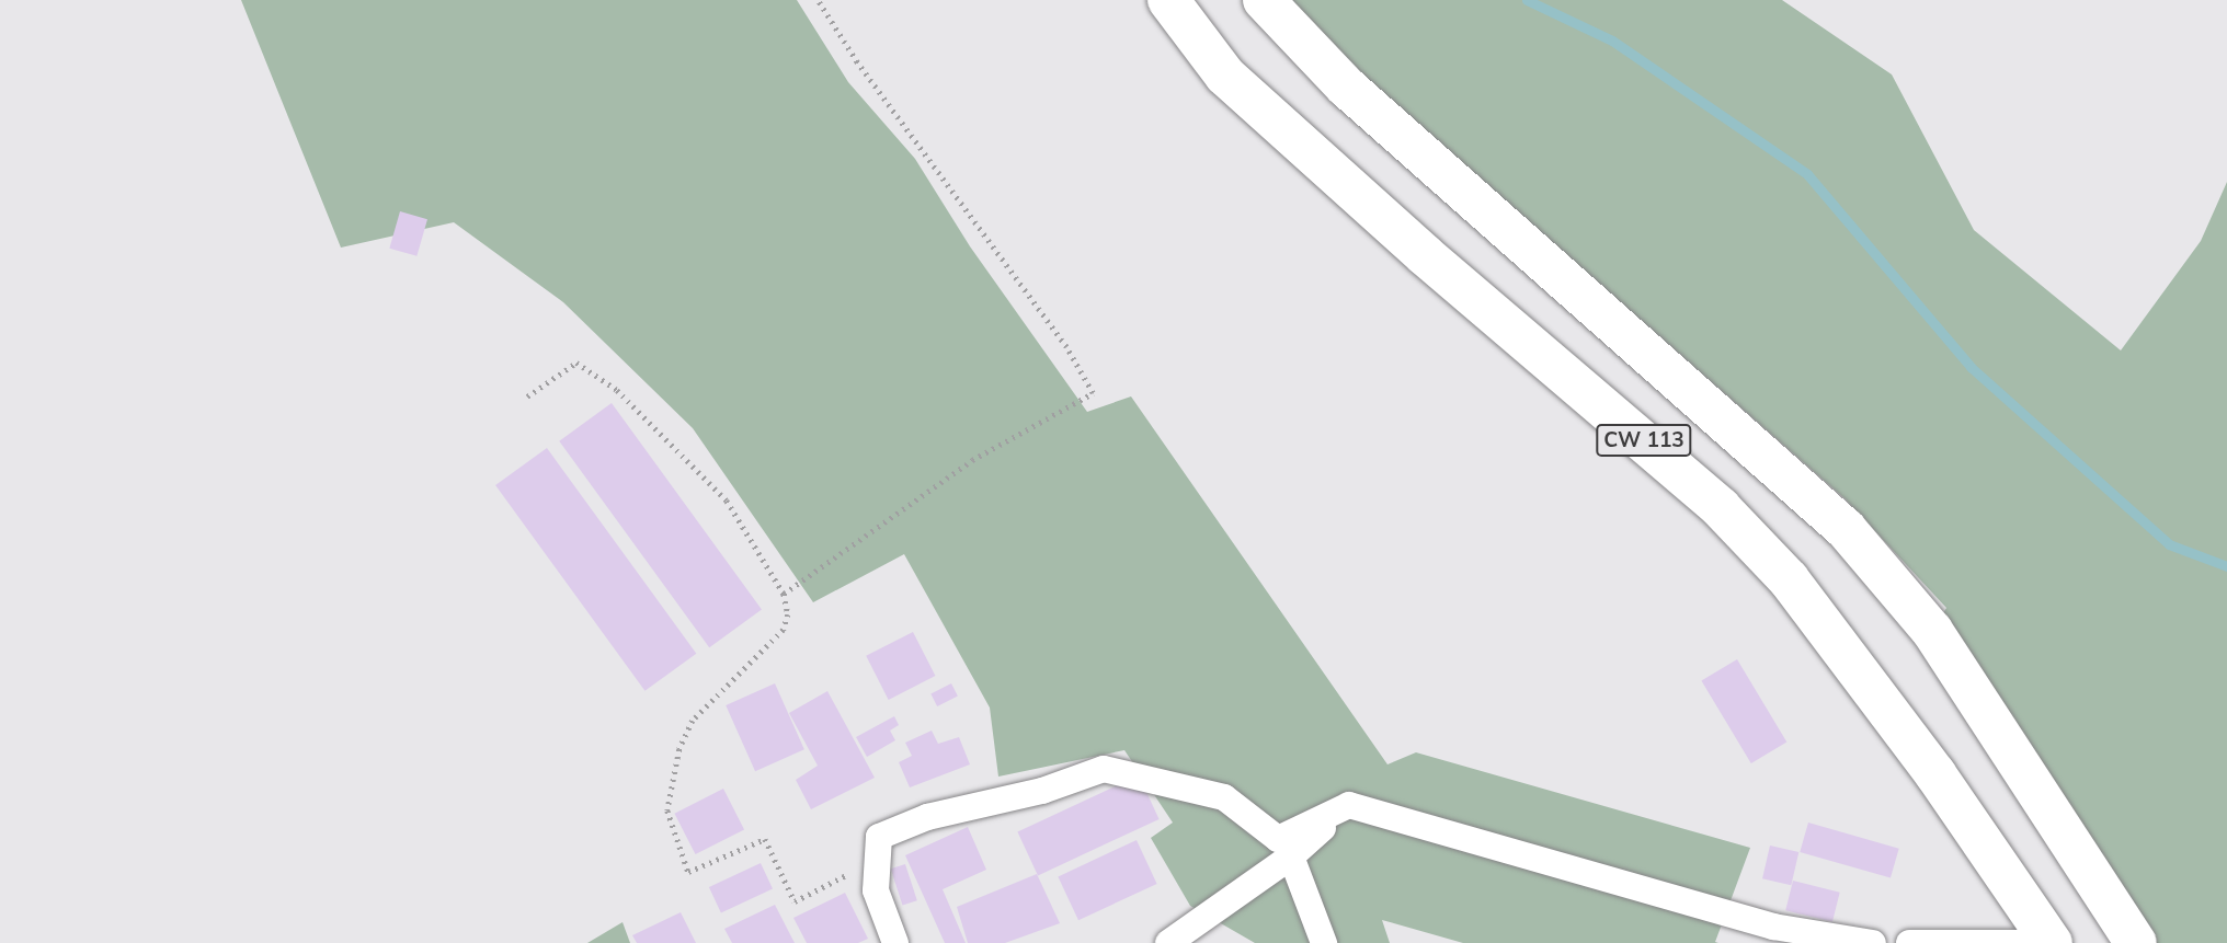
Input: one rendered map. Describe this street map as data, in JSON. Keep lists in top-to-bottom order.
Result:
{
  "streets": {
    "highway": ["CW 113"]
  }
}
